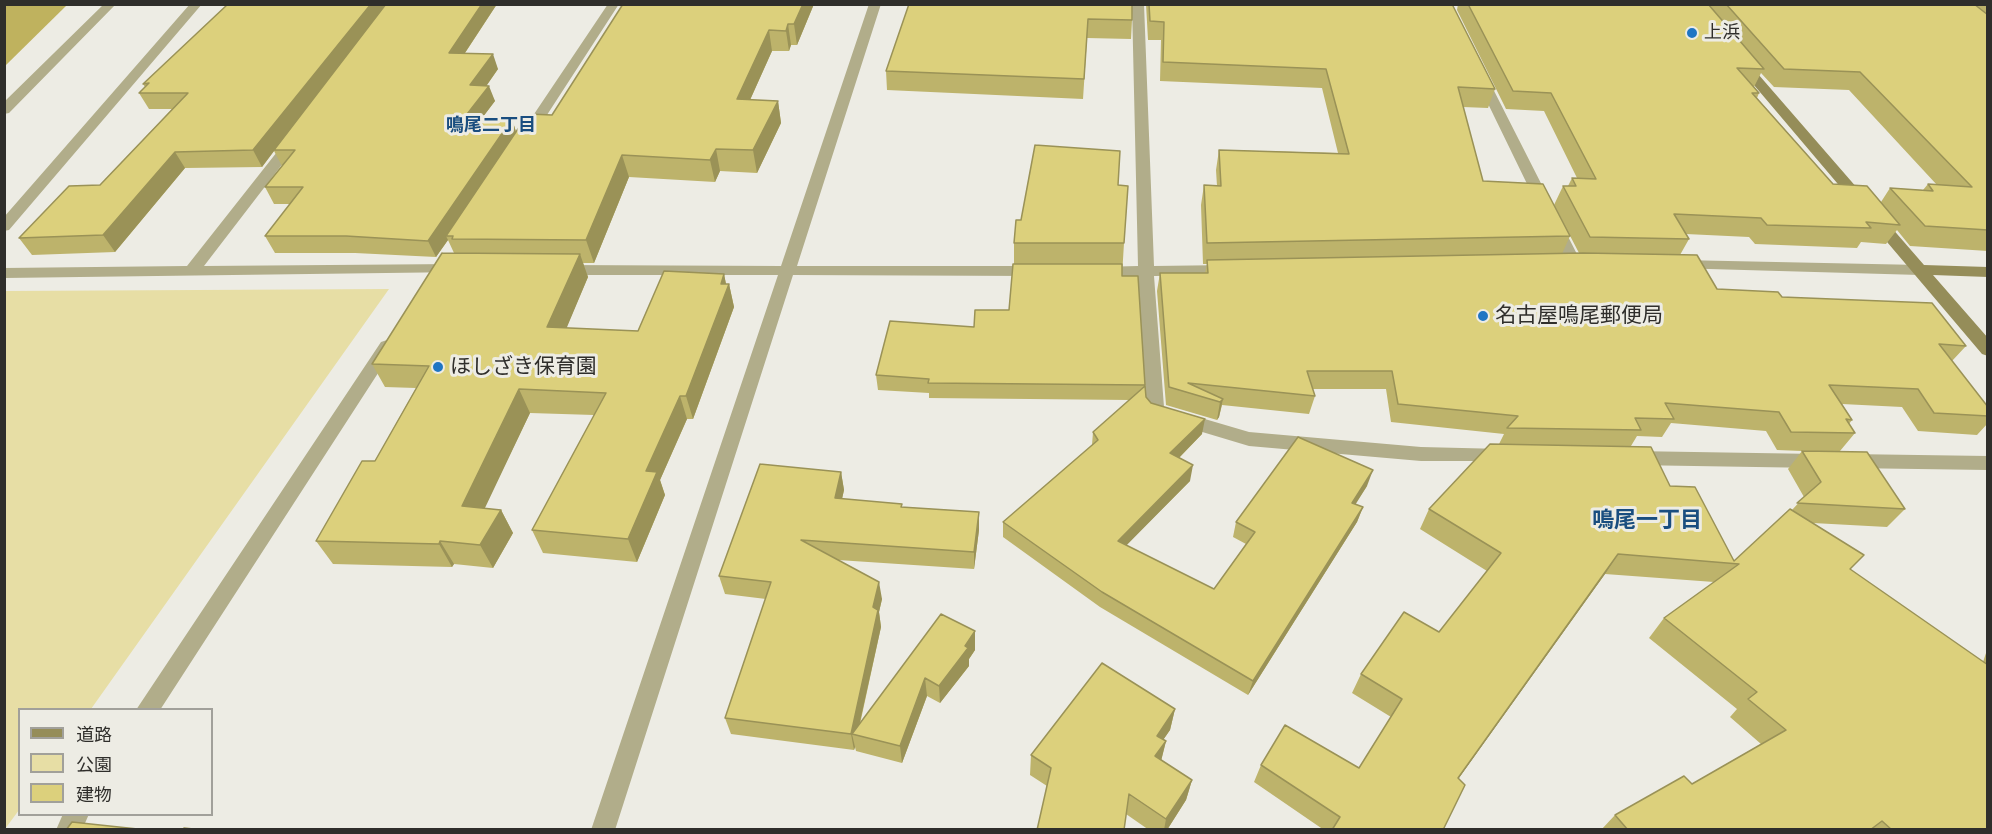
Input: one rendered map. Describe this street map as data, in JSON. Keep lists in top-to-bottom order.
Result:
{
  "districts": ["鳴尾二丁目", "鳴尾一丁目"],
  "places": ["上浜", "名古屋鳴尾郵便局", "ほしざき保育園"],
  "legend": ["道路", "公園", "建物"]
}
